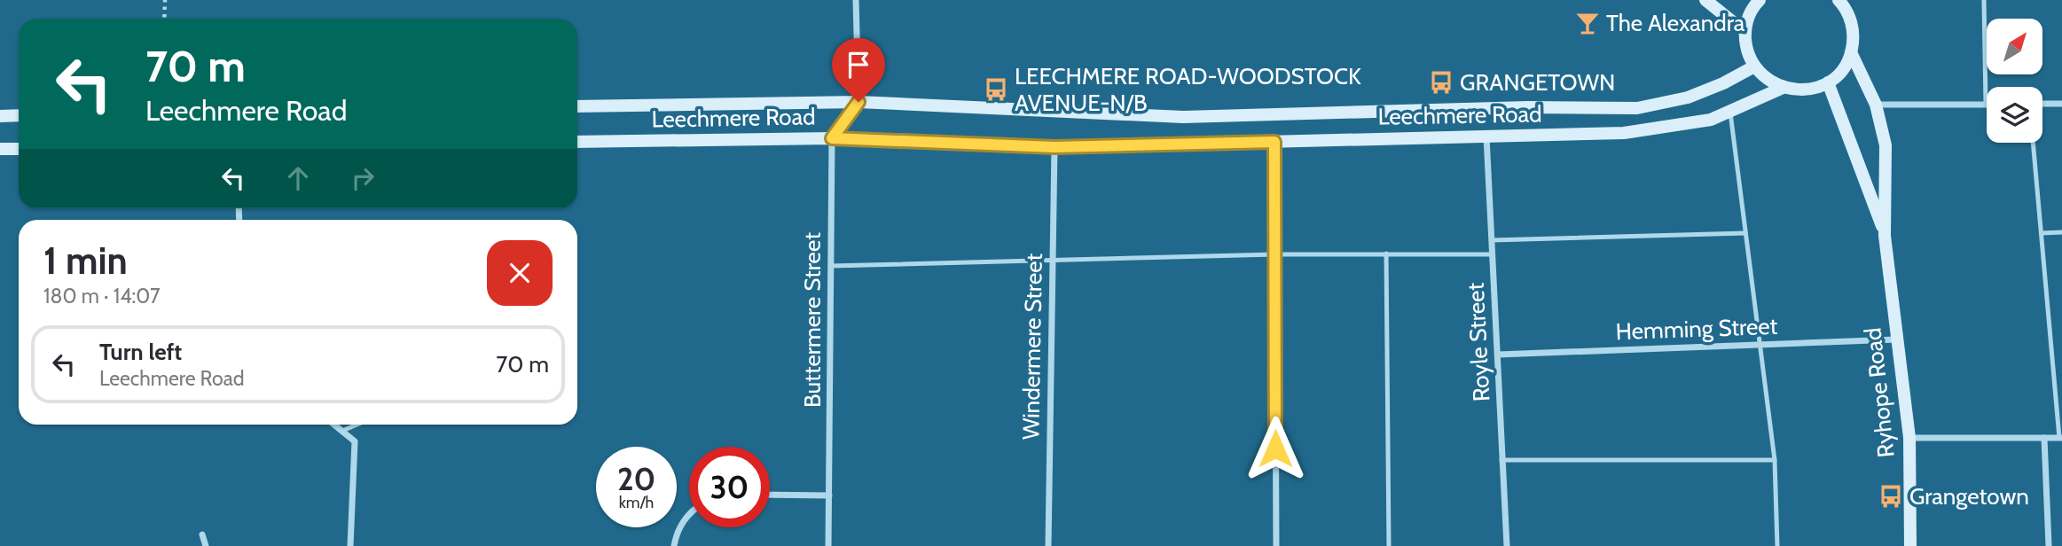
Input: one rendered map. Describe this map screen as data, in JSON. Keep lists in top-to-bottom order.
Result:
{
  "streets": {
    "street": [
      "Leechmere Road",
      "Buttermere Street",
      "Hemming Street",
      "Royle Street",
      "Windermere Street",
      "Ryhope Road"
    ]
  },
  "crossings": [
    ["Leechmere Road", "Buttermere Street"],
    ["Leechmere Road", "Royle Street"],
    ["Leechmere Road", "Windermere Street"],
    ["Hemming Street", "Royle Street"],
    ["Hemming Street", "Ryhope Road"]
  ],
  "places": {
    "bar": ["The Alexandra"],
    "bus stop": ["GRANGETOWN", "LEECHMERE ROAD-WOODSTOCK AVENUE-N/B", "Grangetown"]
  },
  "north": "top right",
  "page": {
    "turn": ["70 m", "Leechmere Road"],
    "heading": ["1 min", "180 m · 14:07"],
    "list": [
      {
        "name": "Turn left",
        "note": "Leechmere Road",
        "value": "70 m"
      }
    ],
    "speed": "20 km/h",
    "limit": "30"
  }
}
